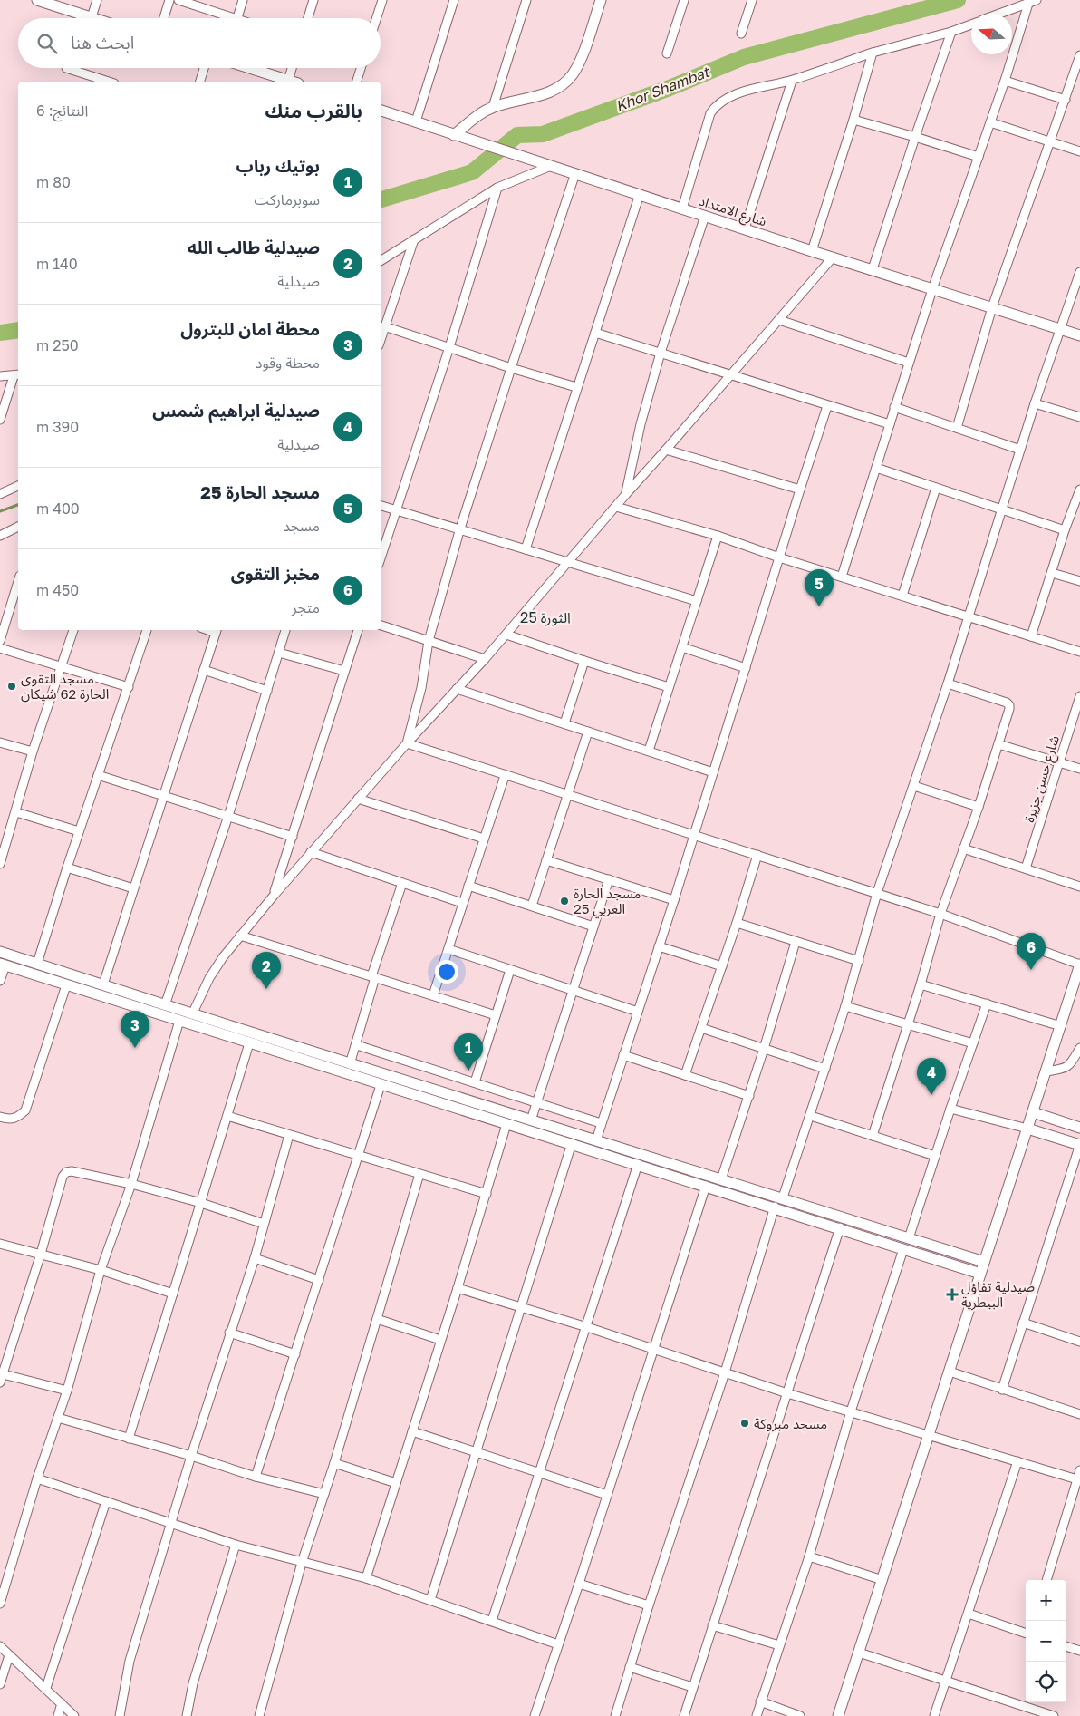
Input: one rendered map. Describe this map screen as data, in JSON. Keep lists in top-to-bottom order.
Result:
{
  "streets": {
    "main road": ["شارع الامتداد"],
    "street": ["شارع حسن جزيرة"]
  },
  "districts": ["الثورة 25"],
  "water": ["Khor Shambat"],
  "places": {
    "other": ["مسجد التقوى الحارة 62 شيكان", "مسجد الحارة 25 الغربي", "مسجد مبروكة"],
    "health": ["صيدلية تفاؤل البيطرية"]
  },
  "north": "left",
  "page": {
    "search": "ابحث هنا",
    "heading": ["بالقرب منك", "النتائج: 6"],
    "list": [
      {
        "mark": "1",
        "name": "بوتيك رباب",
        "note": "سوبرماركت",
        "value": "80 m"
      },
      {
        "mark": "2",
        "name": "صيدلية طالب الله",
        "note": "صيدلية",
        "value": "140 m"
      },
      {
        "mark": "3",
        "name": "محطة امان للبترول",
        "note": "محطة وقود",
        "value": "250 m"
      },
      {
        "mark": "4",
        "name": "صيدلية ابراهيم شمس",
        "note": "صيدلية",
        "value": "390 m"
      },
      {
        "mark": "5",
        "name": "مسجد الحارة 25",
        "note": "مسجد",
        "value": "400 m"
      },
      {
        "mark": "6",
        "name": "مخبز التقوى",
        "note": "متجر",
        "value": "450 m"
      }
    ],
    "pins": [
      "5",
      "6",
      "2",
      "3",
      "1",
      "4"
    ],
    "map_buttons": ["+", "−"]
  }
}
